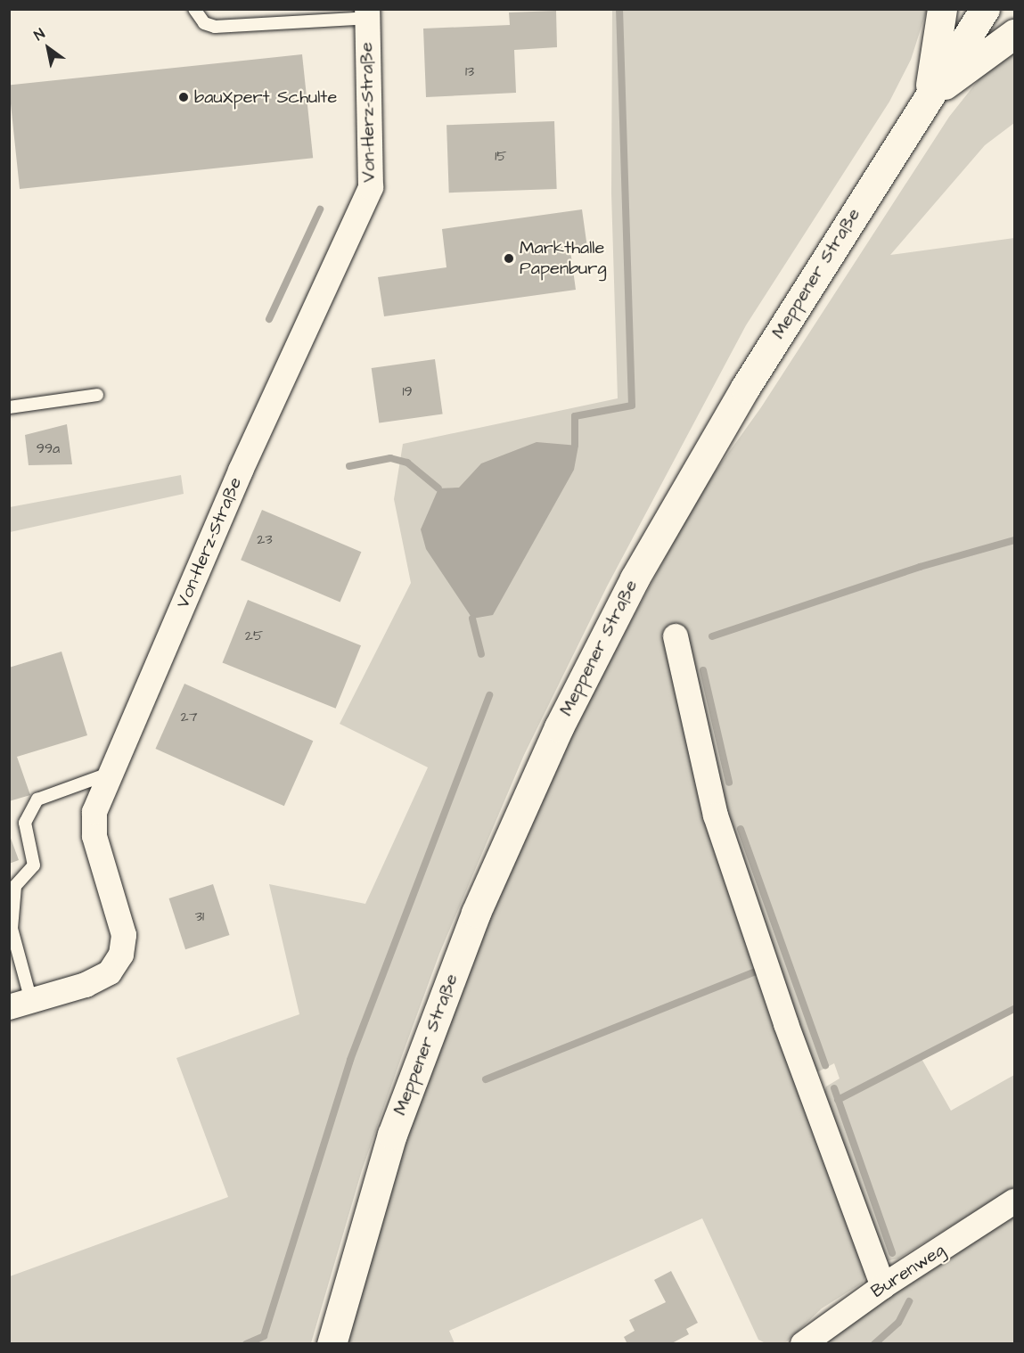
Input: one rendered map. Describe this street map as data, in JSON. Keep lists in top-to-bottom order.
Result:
{
  "streets": {
    "main road": ["Meppener Straße"],
    "street": ["Von-Herz-Straße", "Burenweg"]
  },
  "places": ["bauXpert Schulte", "Markthalle Papenburg"],
  "house_numbers": [
    "13",
    "15",
    "19",
    "99a",
    "23",
    "25",
    "27",
    "31"
  ],
  "north": "top left"
}
